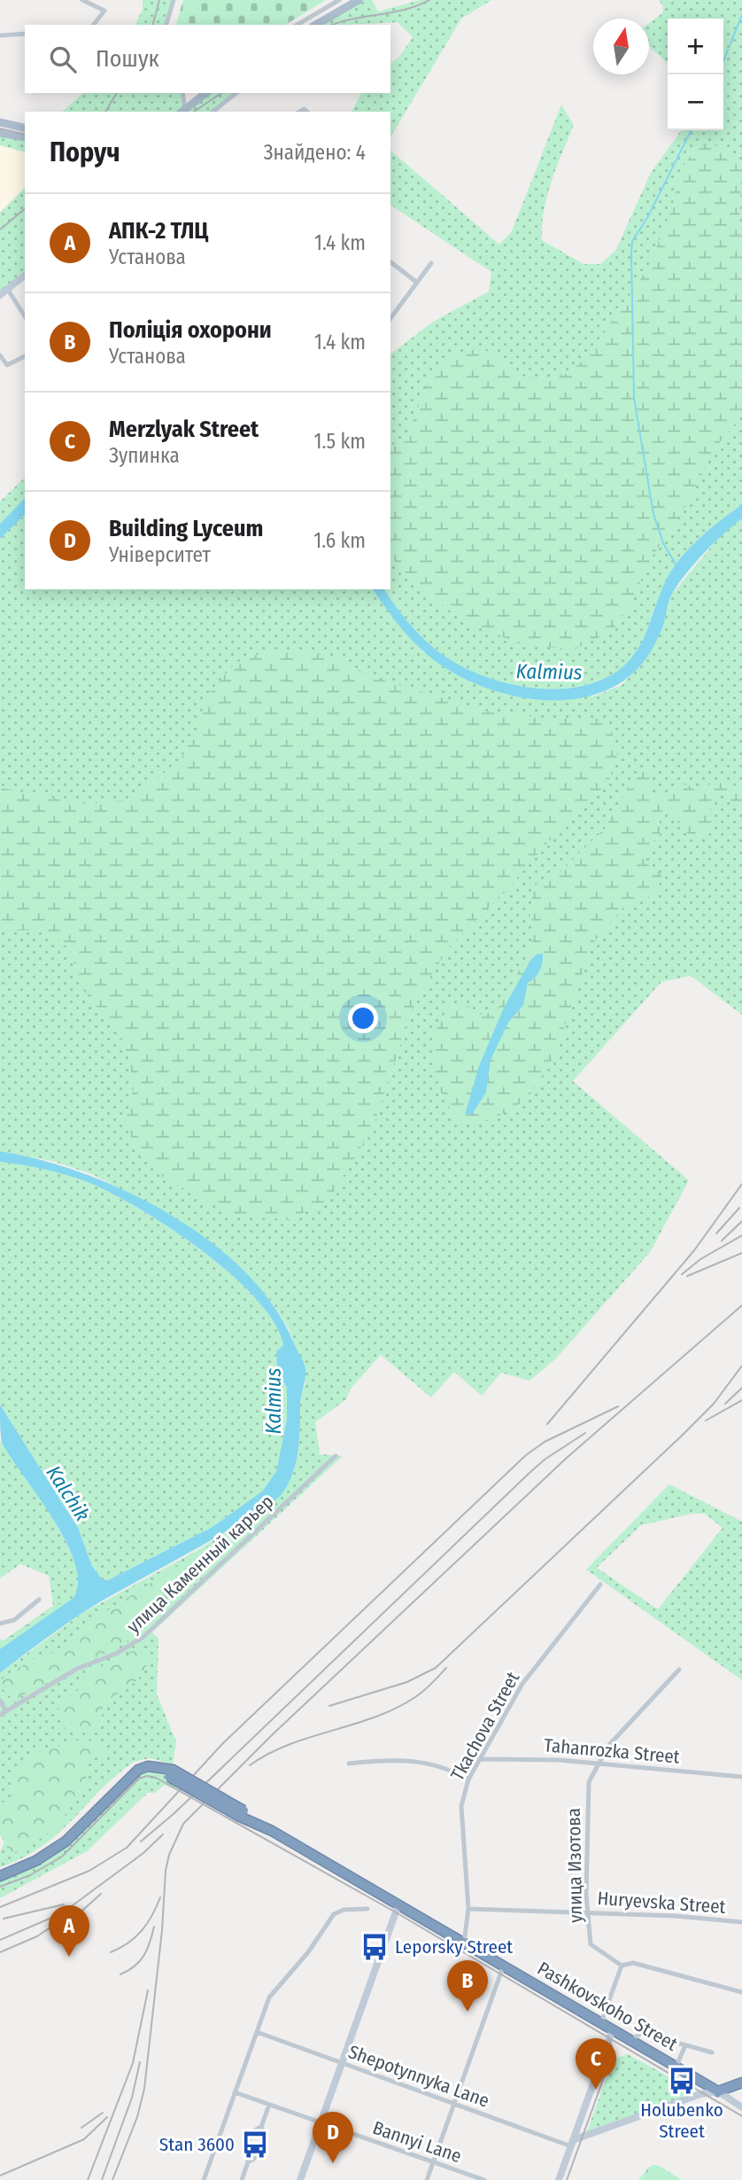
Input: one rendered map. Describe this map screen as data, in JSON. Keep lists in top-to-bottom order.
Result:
{
  "streets": {
    "highway": ["Pashkovskoho Street"],
    "street": [
      "улица Каменный карьер",
      "Tkachova Street",
      "Tahanrozka Street",
      "улица Изотова",
      "Huryevska Street",
      "Shepotynnyka Lane",
      "Bannyi Lane"
    ]
  },
  "crossings": [
    ["Tkachova Street", "Tahanrozka Street"],
    ["Tkachova Street", "Huryevska Street"],
    ["Tkachova Street", "Pashkovskoho Street"],
    ["Tahanrozka Street", "улица Изотова"],
    ["улица Изотова", "Huryevska Street"]
  ],
  "water": ["Kalmius", "Kalchik"],
  "places": {
    "bus stop": ["Leporsky Street", "Holubenko Street", "Stan 3600"]
  },
  "north": "top",
  "page": {
    "map_buttons": ["+", "−"],
    "search": "Пошук",
    "heading": ["Поруч", "Знайдено: 4"],
    "list": [
      {
        "mark": "A",
        "name": "АПК-2 ТЛЦ",
        "note": "Установа",
        "value": "1.4 km"
      },
      {
        "mark": "B",
        "name": "Поліція охорони",
        "note": "Установа",
        "value": "1.4 km"
      },
      {
        "mark": "C",
        "name": "Merzlyak Street",
        "note": "Зупинка",
        "value": "1.5 km"
      },
      {
        "mark": "D",
        "name": "Building Lyceum",
        "note": "Університет",
        "value": "1.6 km"
      }
    ],
    "pins": [
      "A",
      "B",
      "C",
      "D"
    ]
  }
}
